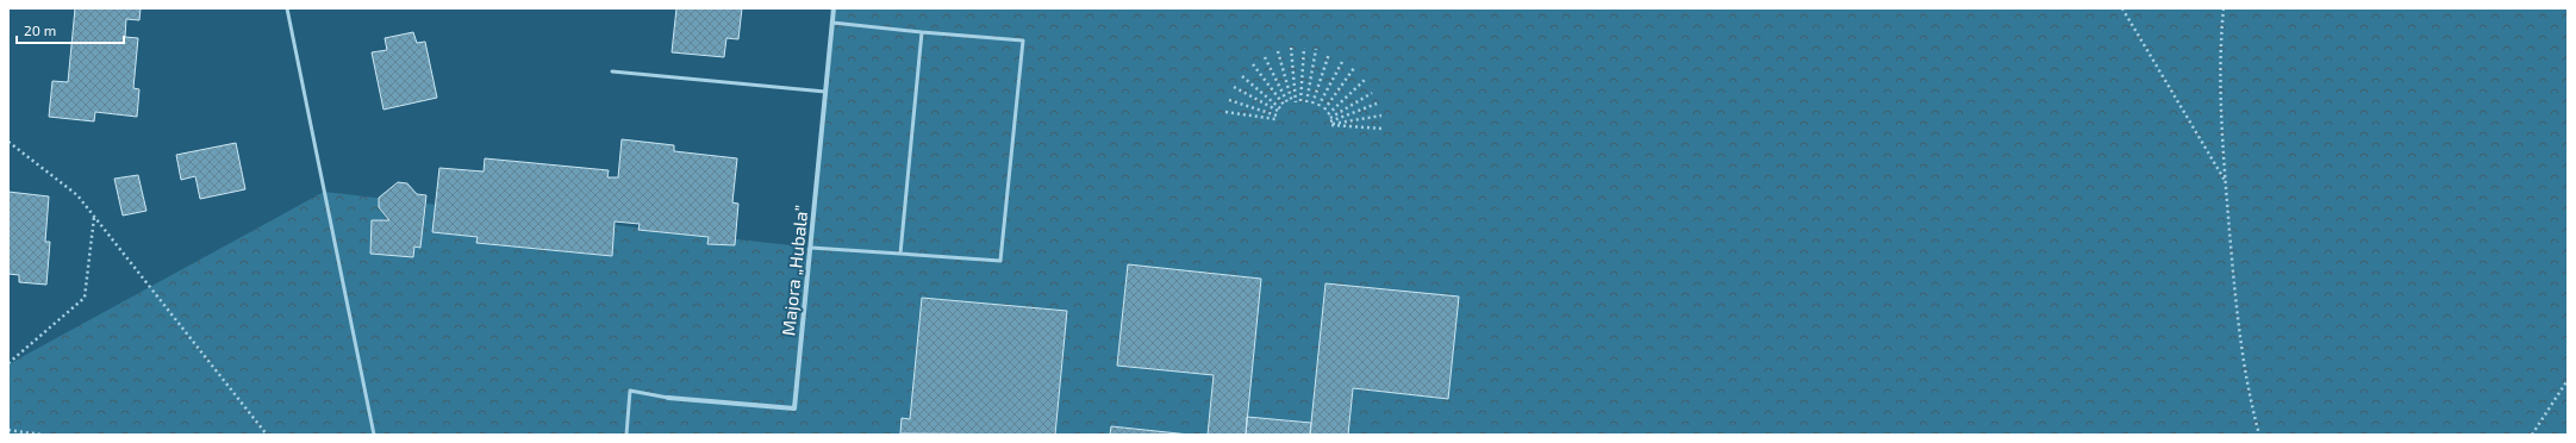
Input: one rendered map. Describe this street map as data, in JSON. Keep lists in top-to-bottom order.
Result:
{
  "streets": {
    "street": ["Majora „Hubala”"]
  },
  "scale_bar": "20 m"
}
